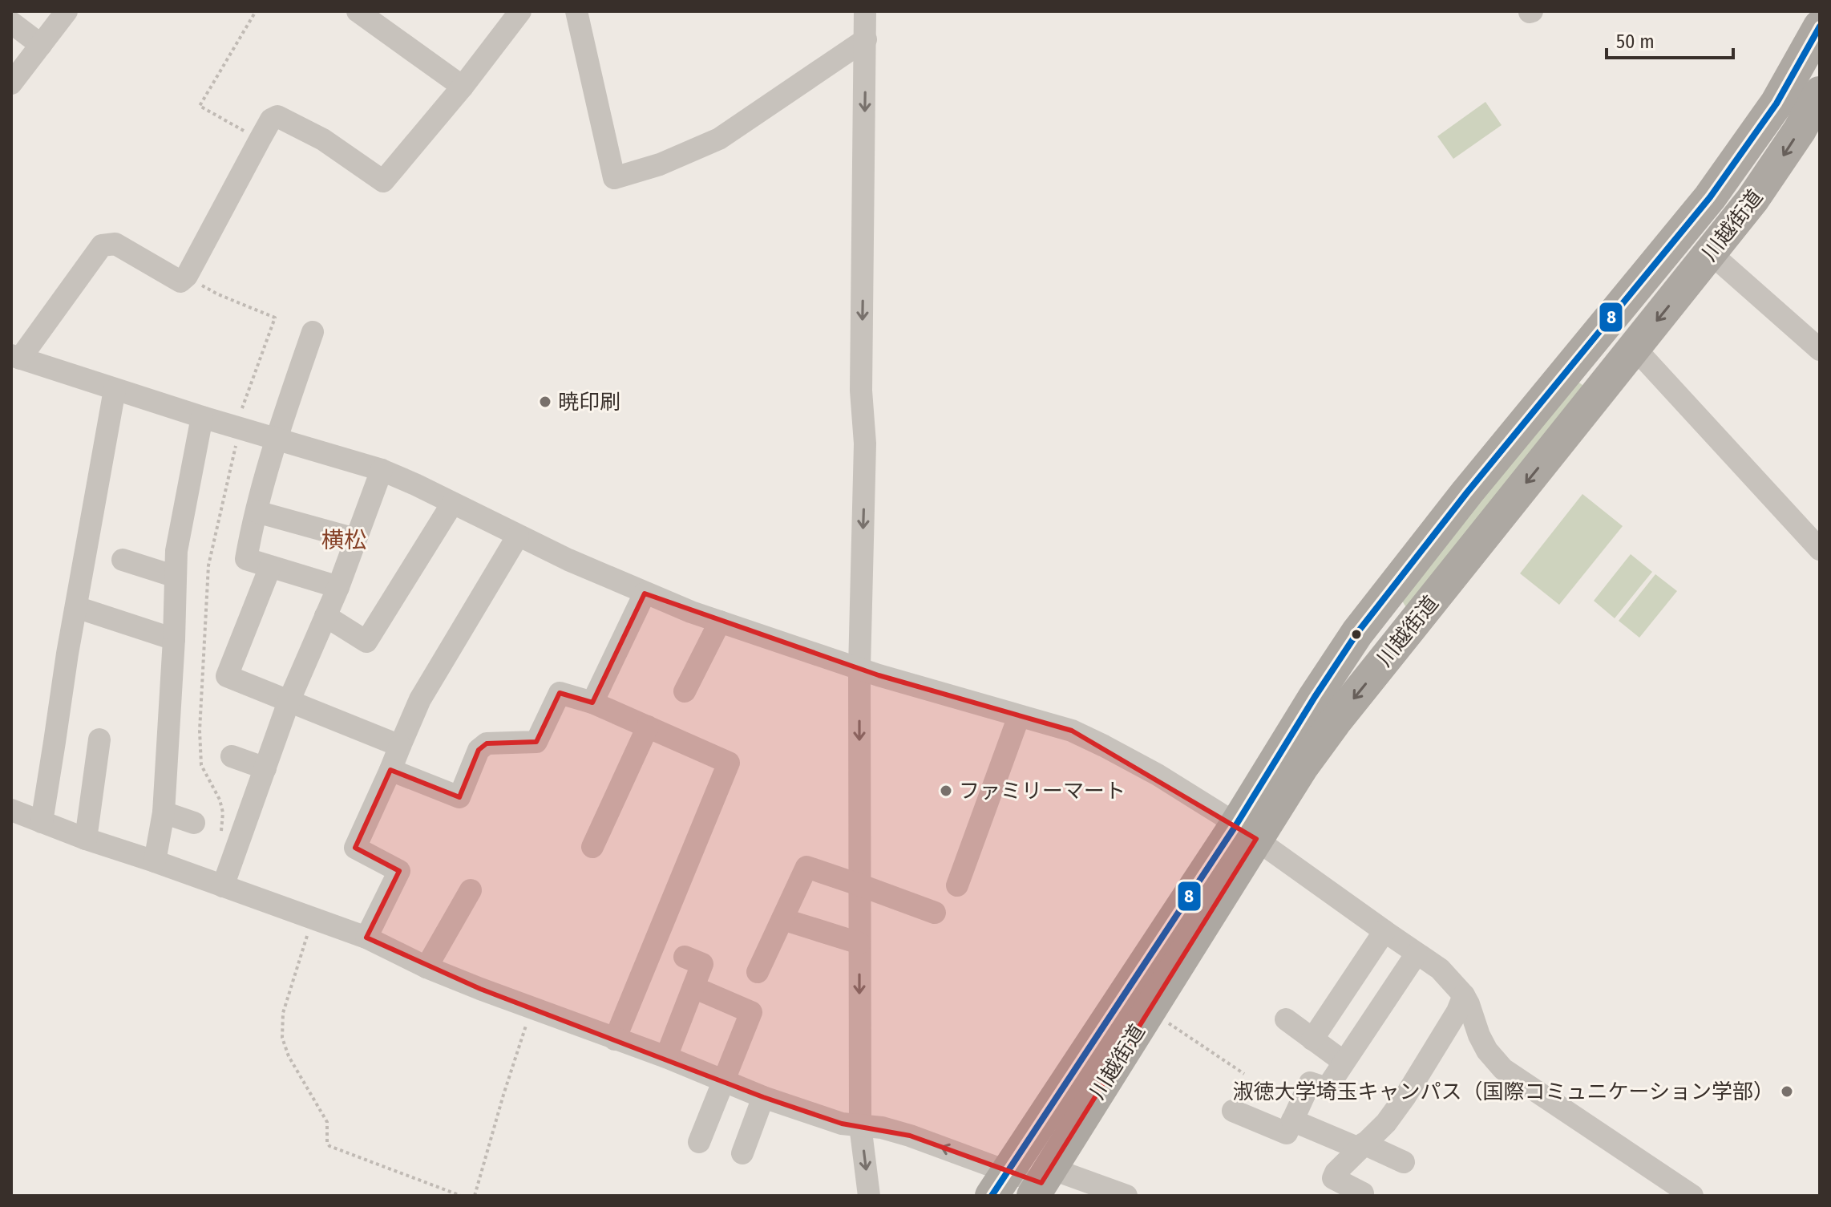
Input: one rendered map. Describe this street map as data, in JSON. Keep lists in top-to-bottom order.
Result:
{
  "streets": {
    "highway": ["川越街道"]
  },
  "districts": ["横松"],
  "places": ["暁印刷", "ファミリーマート", "淑徳大学埼玉キャンパス（国際コミュニケーション学部）"],
  "lines": ["transit line 8"],
  "scale_bar": "50 m"
}
